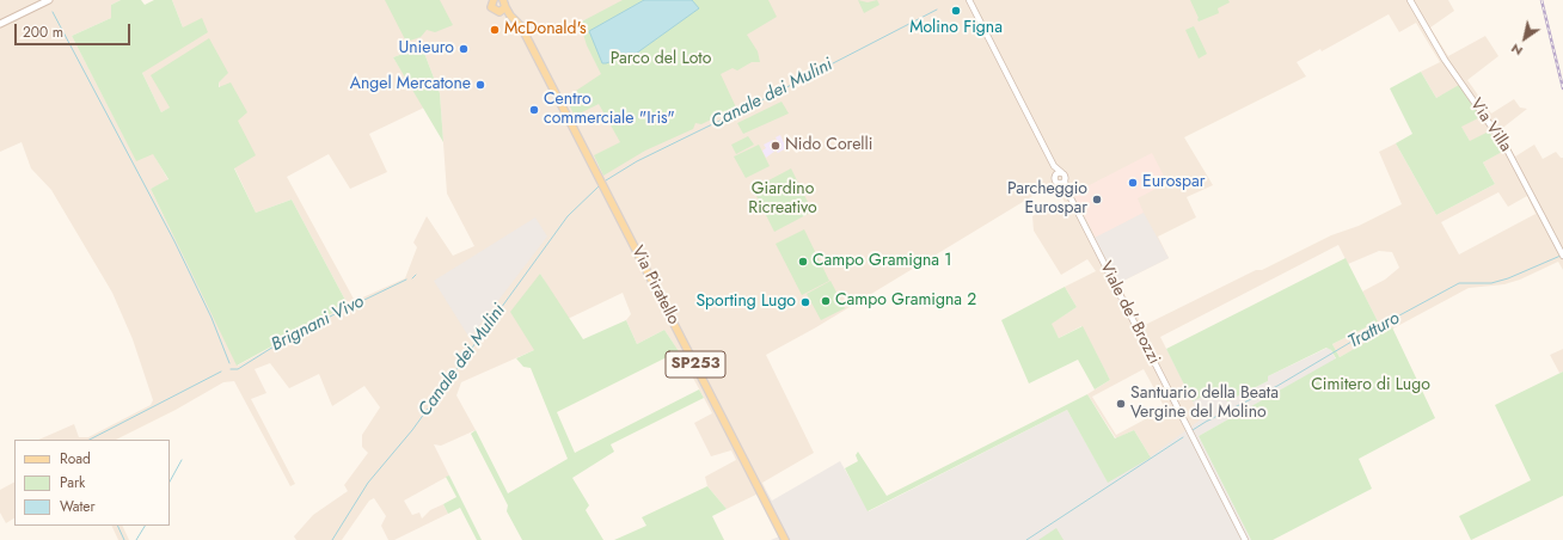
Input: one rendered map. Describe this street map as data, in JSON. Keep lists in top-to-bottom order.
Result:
{
  "streets": {
    "main road": ["Via Piratello", "SP253"],
    "street": ["Via Villa", "Viale de' Brozzi"]
  },
  "water": ["Canale dei Mulini", "Brignani Vivo", "Tratturo"],
  "parks": ["Parco del Loto", "Giardino Ricreativo", "Cimitero di Lugo"],
  "places": [
    "Molino Figna",
    "McDonald's",
    "Unieuro",
    "Angel Mercatone",
    "Centro commerciale \"Iris\"",
    "Nido Corelli",
    "Eurospar",
    "Parcheggio Eurospar",
    "Campo Gramigna 1",
    "Campo Gramigna 2",
    "Sporting Lugo",
    "Santuario della Beata Vergine del Molino"
  ],
  "legend": ["Road", "Park", "Water"],
  "scale_bar": "200 m",
  "north": "bottom left"
}
